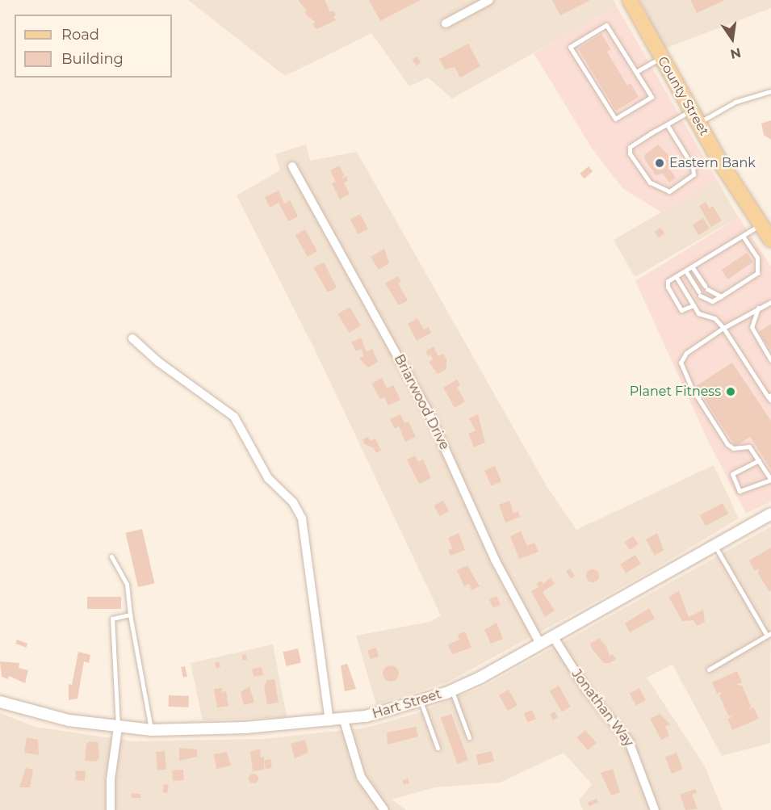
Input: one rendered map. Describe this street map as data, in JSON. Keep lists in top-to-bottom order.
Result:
{
  "streets": {
    "main road": ["County Street"],
    "street": ["Briarwood Drive", "Hart Street", "Jonathan Way"]
  },
  "crossings": [
    ["Briarwood Drive", "Hart Street"],
    ["Hart Street", "Jonathan Way"]
  ],
  "places": ["Eastern Bank", "Planet Fitness"],
  "legend": ["Road", "Building"],
  "north": "bottom"
}
